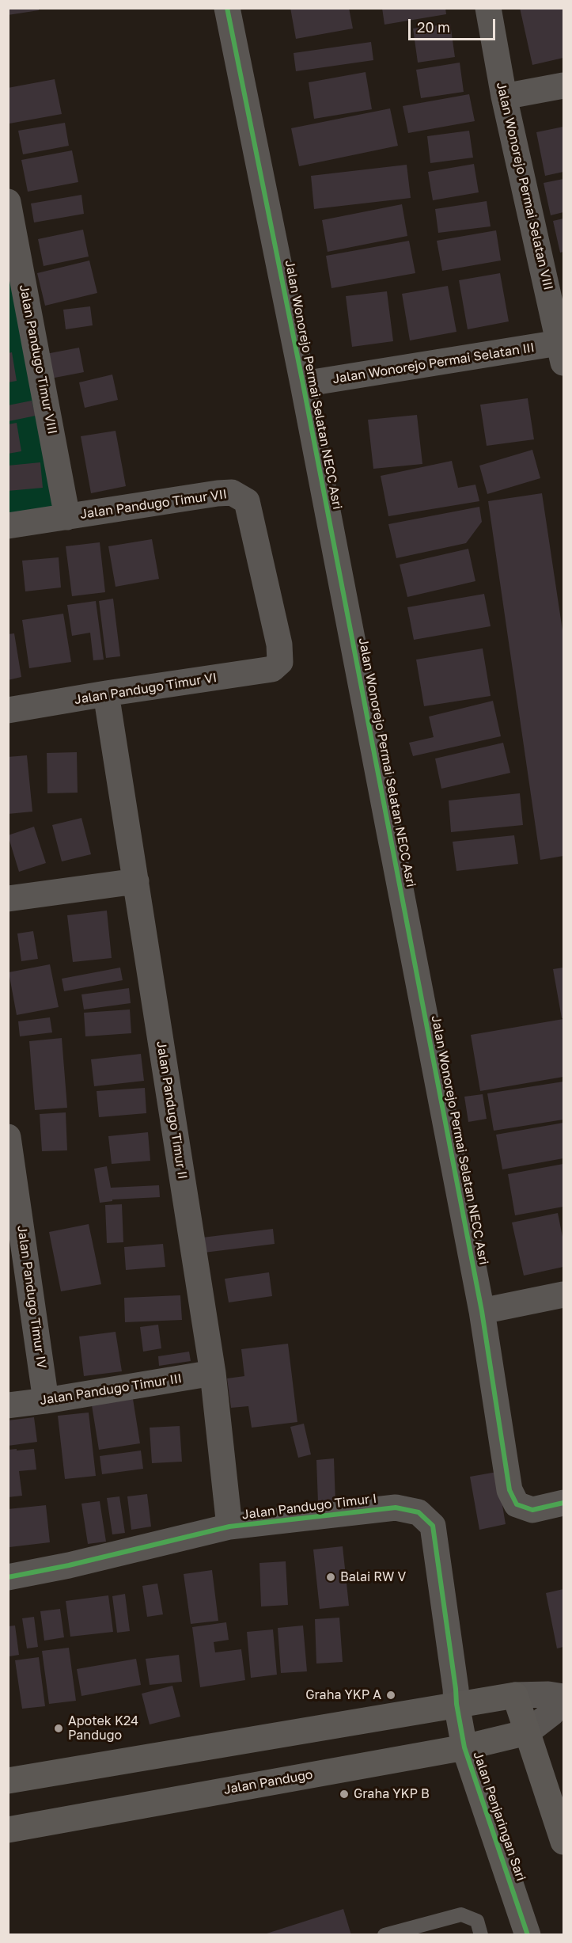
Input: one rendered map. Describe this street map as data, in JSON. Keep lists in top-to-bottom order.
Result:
{
  "streets": {
    "street": [
      "Jalan Wonorejo Permai Selatan VIII",
      "Jalan Pandugo Timur VIII",
      "Jalan Wonorejo Permai Selatan III",
      "Jalan Wonorejo Permai Selatan NECC Asri",
      "Jalan Pandugo Timur VII",
      "Jalan Pandugo Timur VI",
      "Jalan Pandugo Timur II",
      "Jalan Pandugo Timur IV",
      "Jalan Pandugo Timur III",
      "Jalan Pandugo Timur I",
      "Jalan Pandugo",
      "Jalan Penjaringan Sari"
    ]
  },
  "crossings": [
    ["Jalan Wonorejo Permai Selatan VIII", "Jalan Wonorejo Permai Selatan III"],
    ["Jalan Pandugo Timur VIII", "Jalan Pandugo Timur VII"],
    ["Jalan Wonorejo Permai Selatan III", "Jalan Wonorejo Permai Selatan NECC Asri"],
    ["Jalan Pandugo Timur VII", "Jalan Pandugo Timur VI"],
    ["Jalan Pandugo Timur VI", "Jalan Pandugo Timur II"],
    ["Jalan Pandugo Timur II", "Jalan Pandugo Timur III"],
    ["Jalan Pandugo Timur II", "Jalan Pandugo Timur I"],
    ["Jalan Pandugo Timur IV", "Jalan Pandugo Timur III"],
    ["Jalan Pandugo Timur I", "Jalan Penjaringan Sari"],
    ["Jalan Pandugo", "Jalan Penjaringan Sari"]
  ],
  "places": [
    "Balai RW V",
    "Graha YKP A",
    "Apotek K24 Pandugo",
    "Graha YKP B"
  ],
  "scale_bar": "20 m"
}
